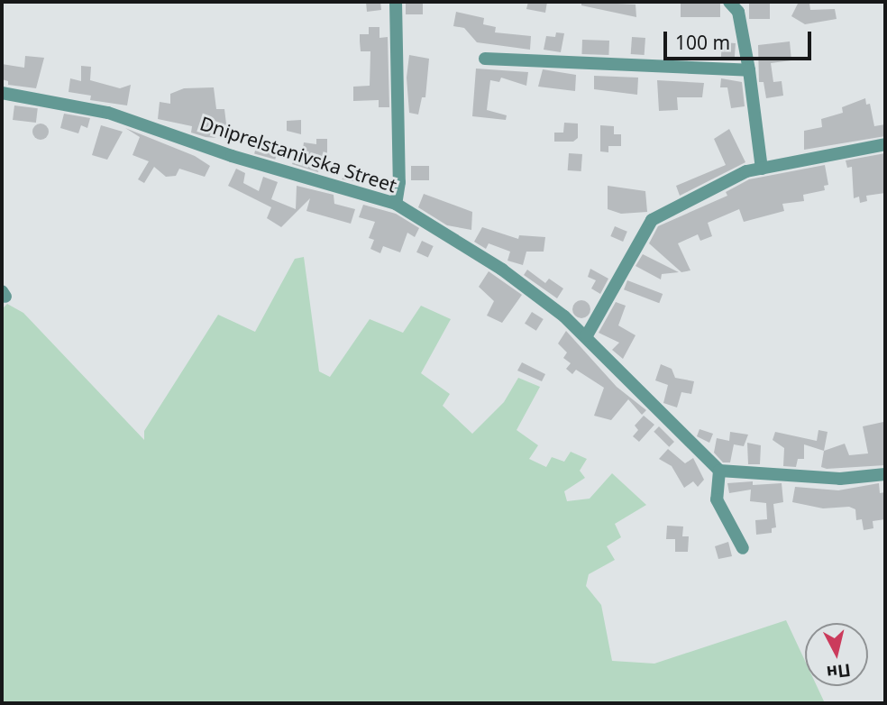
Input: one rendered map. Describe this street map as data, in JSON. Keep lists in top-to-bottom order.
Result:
{
  "streets": {
    "street": ["Dniprelstanivska Street"]
  },
  "scale_bar": "100 m",
  "north": "bottom"
}
